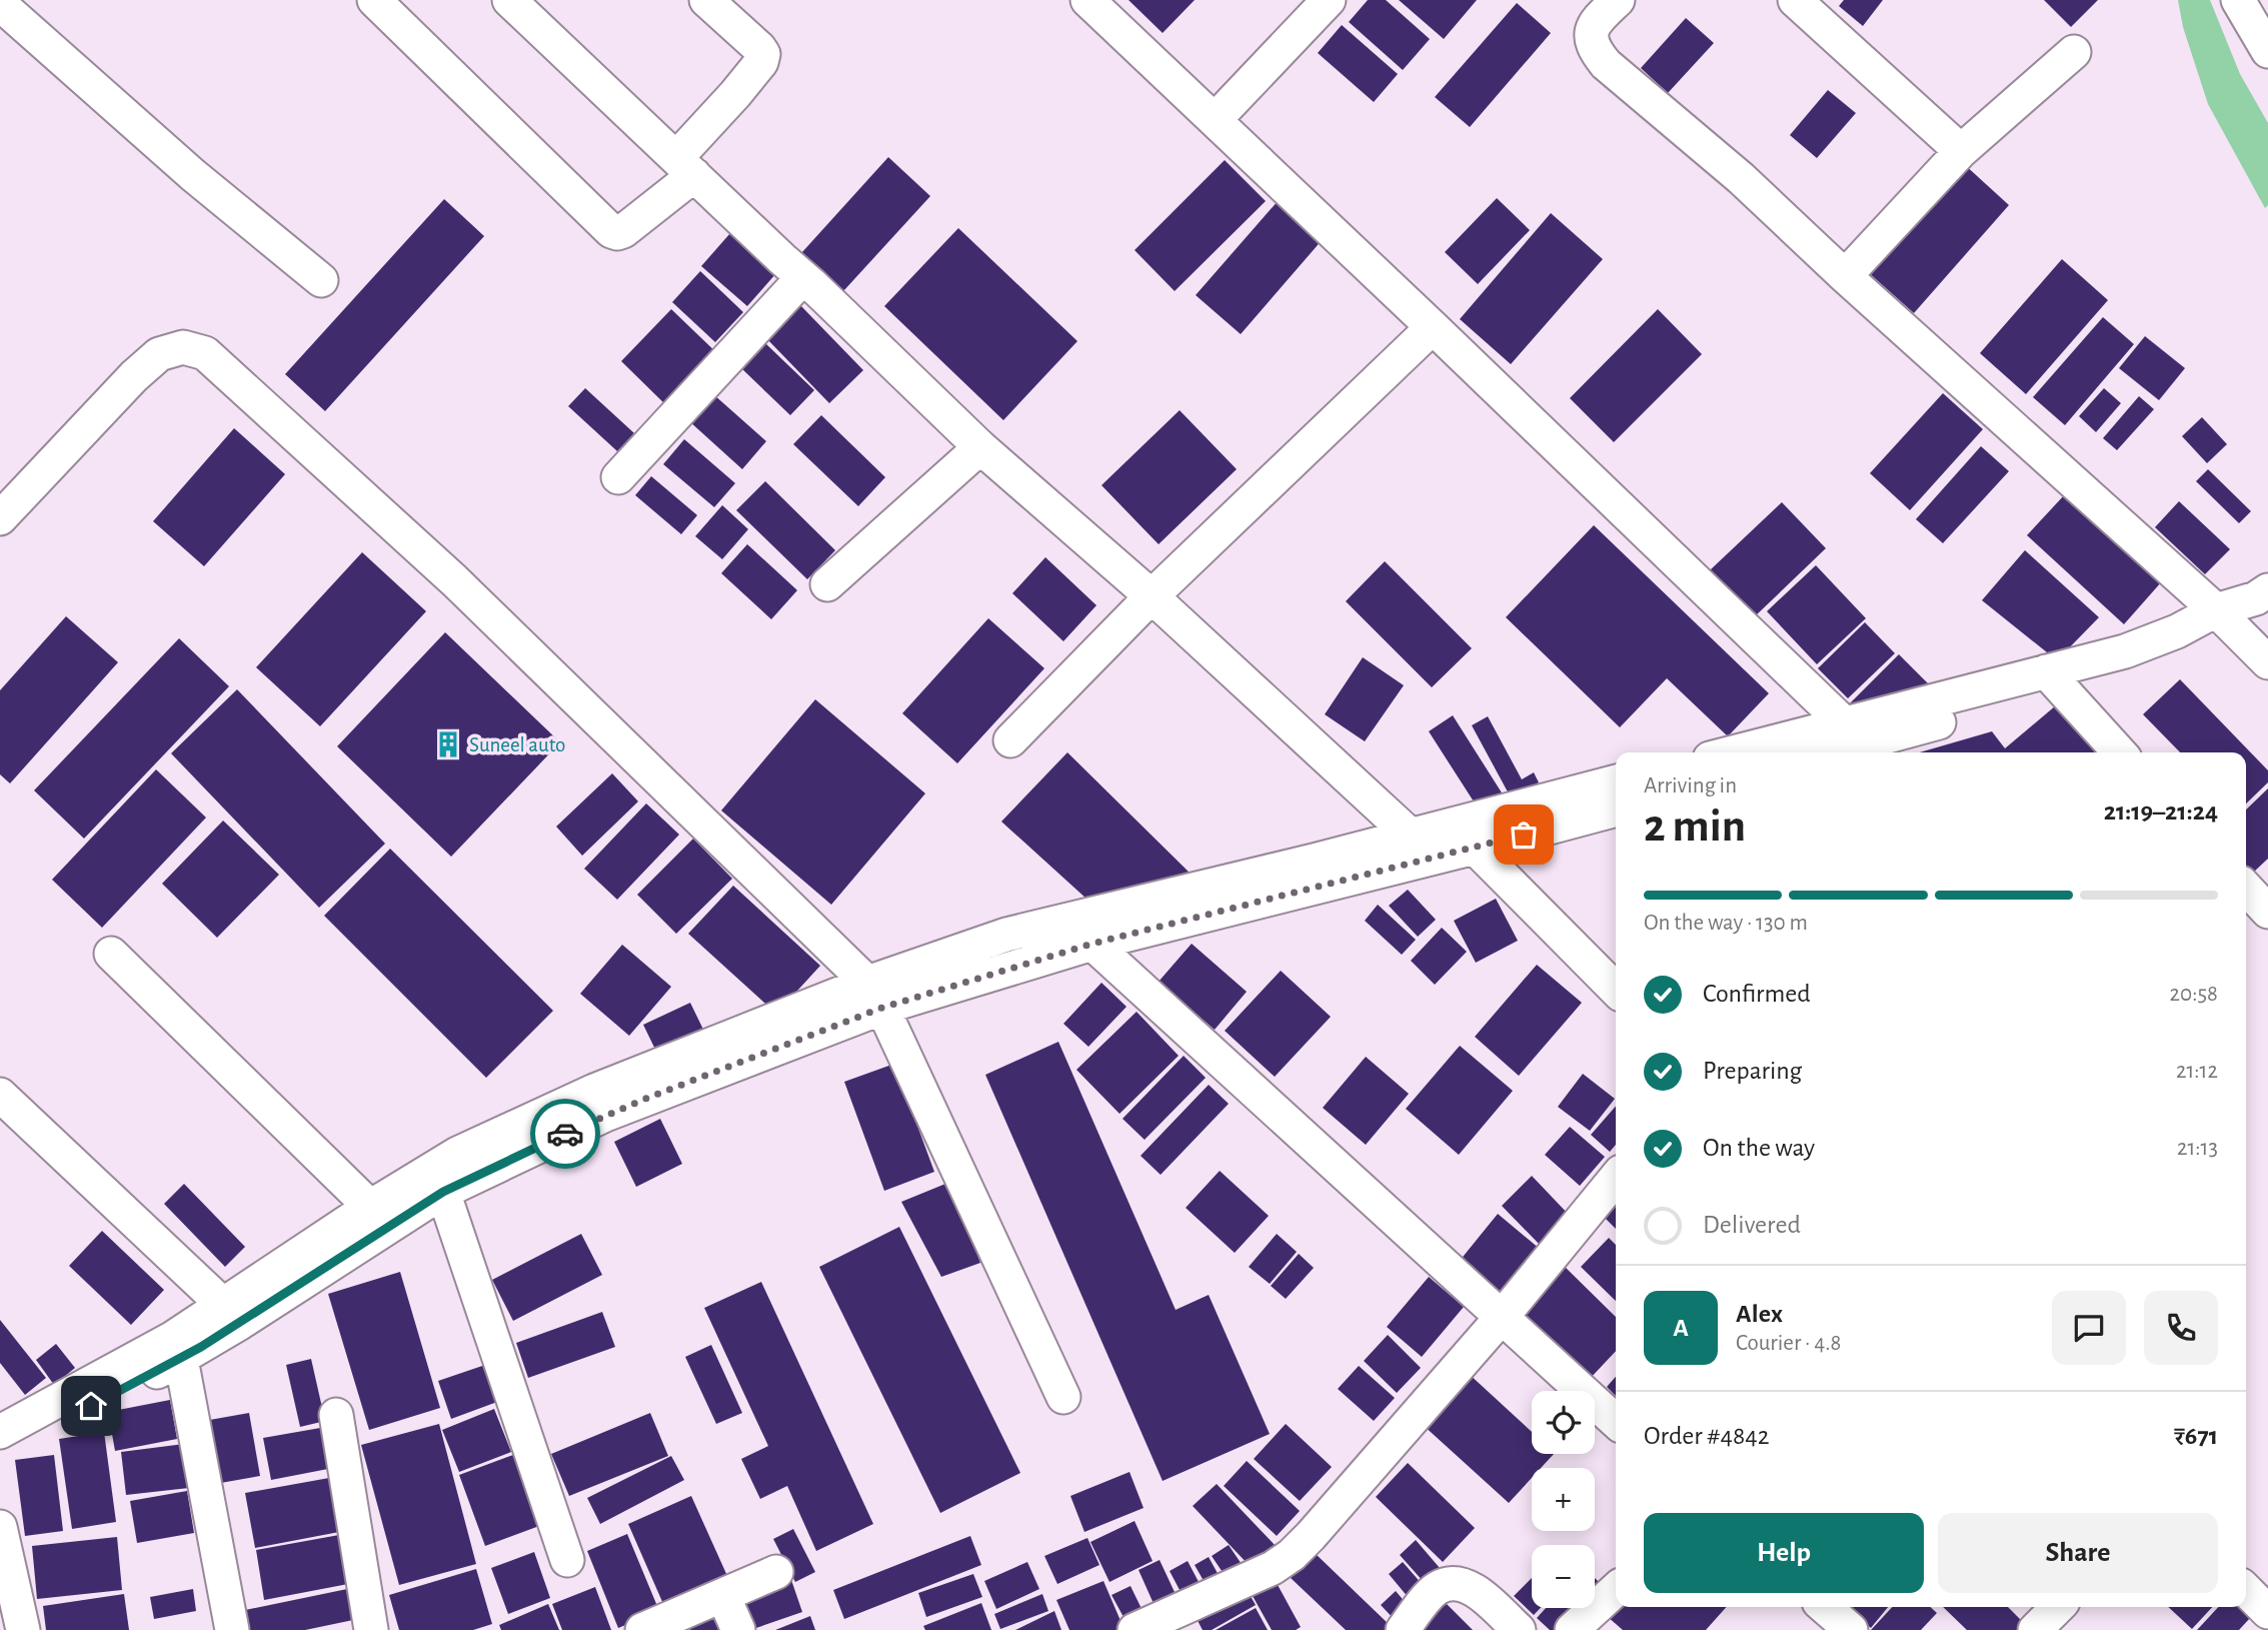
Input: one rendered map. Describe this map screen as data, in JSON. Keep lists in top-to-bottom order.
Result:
{
  "places": {
    "building": ["Suneel auto"]
  },
  "page": {
    "heading": ["2 min", "Arriving in", "21:19–21:24"],
    "panel": [
      "Alex",
      "Courier · 4.8",
      "Order #4842",
      "₹671"
    ],
    "bar": "On the way · 130 m",
    "list": [
      ["Confirmed", "20:58"],
      ["Preparing", "21:12"],
      ["On the way", "21:13"],
      "Delivered"
    ],
    "round": "A",
    "map_buttons": ["+", "−"],
    "buttons": ["Help", "Share"]
  }
}
